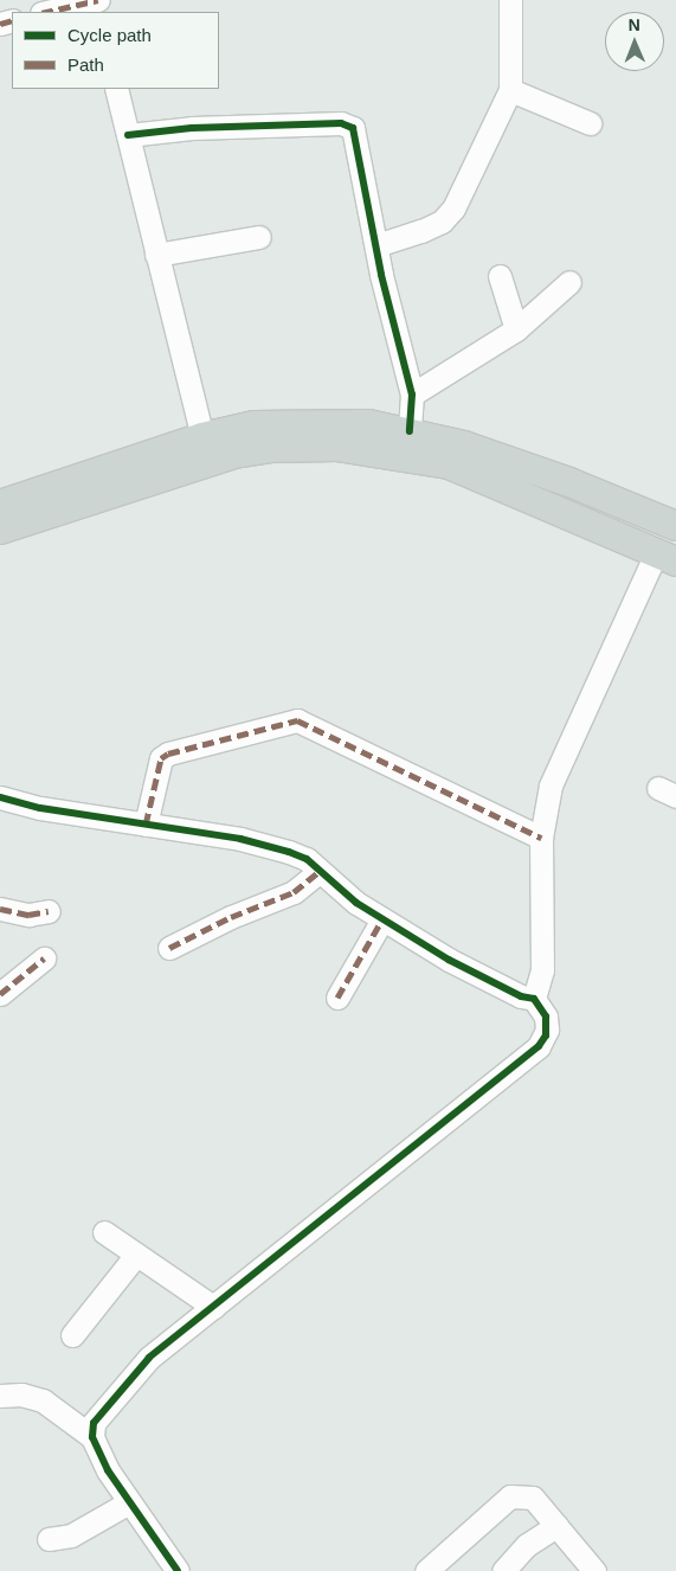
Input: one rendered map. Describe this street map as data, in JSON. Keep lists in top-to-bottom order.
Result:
{
  "legend": ["Cycle path", "Path"],
  "north": "top"
}
